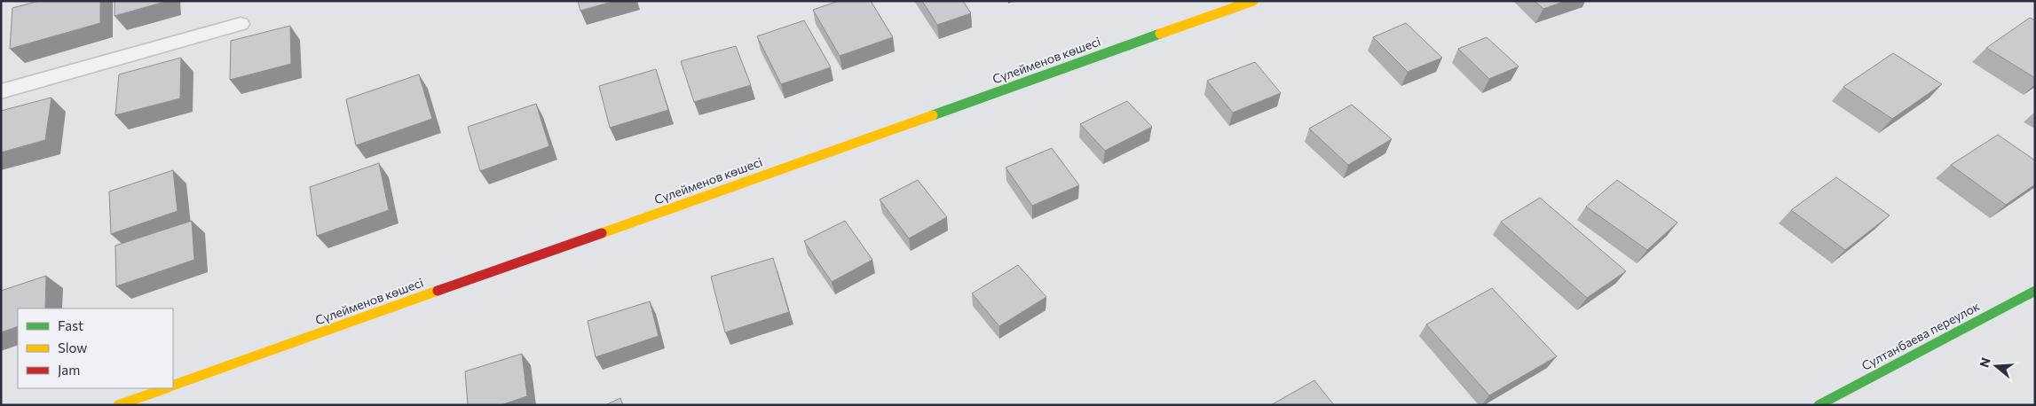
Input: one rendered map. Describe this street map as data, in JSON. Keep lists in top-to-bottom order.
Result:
{
  "streets": {
    "main road": ["Сүлейменов көшесі", "Султанбаева переулок"]
  },
  "legend": ["Fast", "Slow", "Jam"],
  "north": "left"
}
